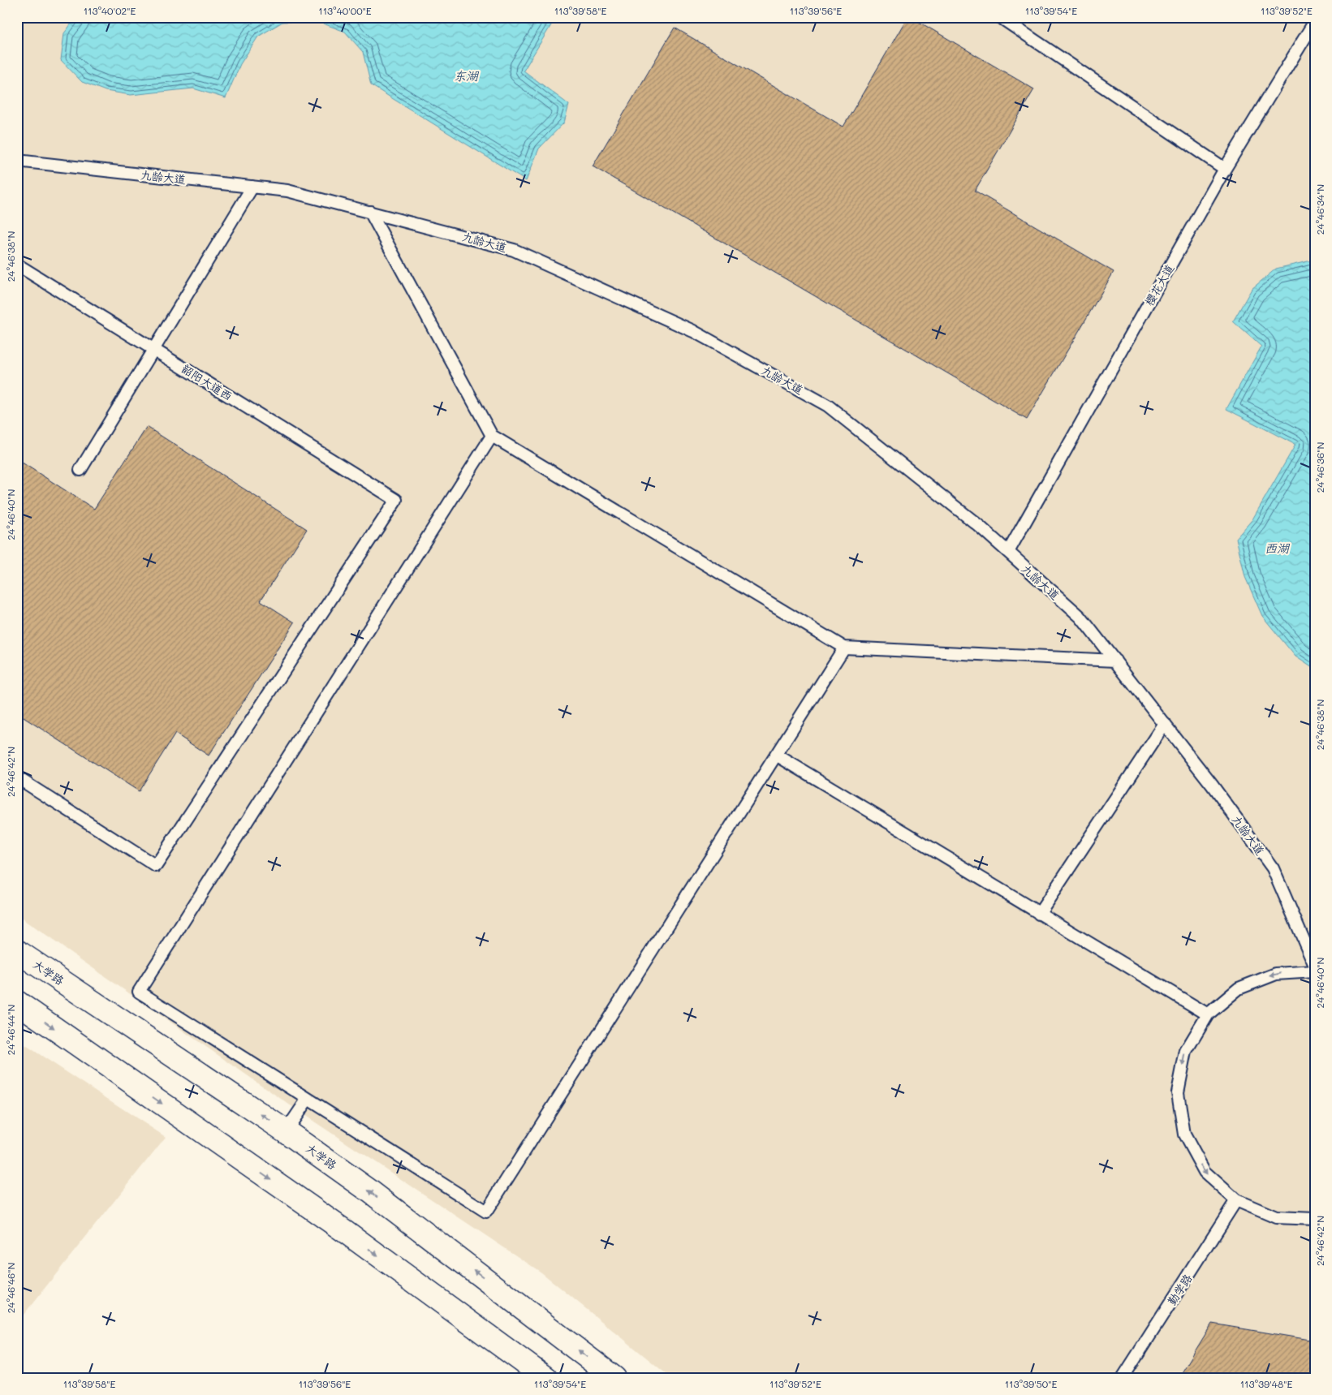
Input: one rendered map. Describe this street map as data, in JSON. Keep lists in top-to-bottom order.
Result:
{
  "streets": {
    "main road": ["大学路"],
    "lane": [
      "九龄大道",
      "樱花大道",
      "韶阳大道西",
      "勤学路"
    ]
  },
  "crossings": [
    ["九龄大道", "樱花大道"]
  ],
  "water": ["东湖", "西湖"],
  "coordinates": [
    "113°40'02\"E",
    "113°40'00\"E",
    "113°39'58\"E",
    "113°39'56\"E",
    "113°39'54\"E",
    "113°39'52\"E",
    "24°46'34\"N",
    "24°46'38\"N",
    "24°46'36\"N",
    "24°46'40\"N",
    "24°46'42\"N",
    "24°46'44\"N",
    "24°46'46\"N",
    "113°39'50\"E",
    "113°39'48\"E"
  ]
}
